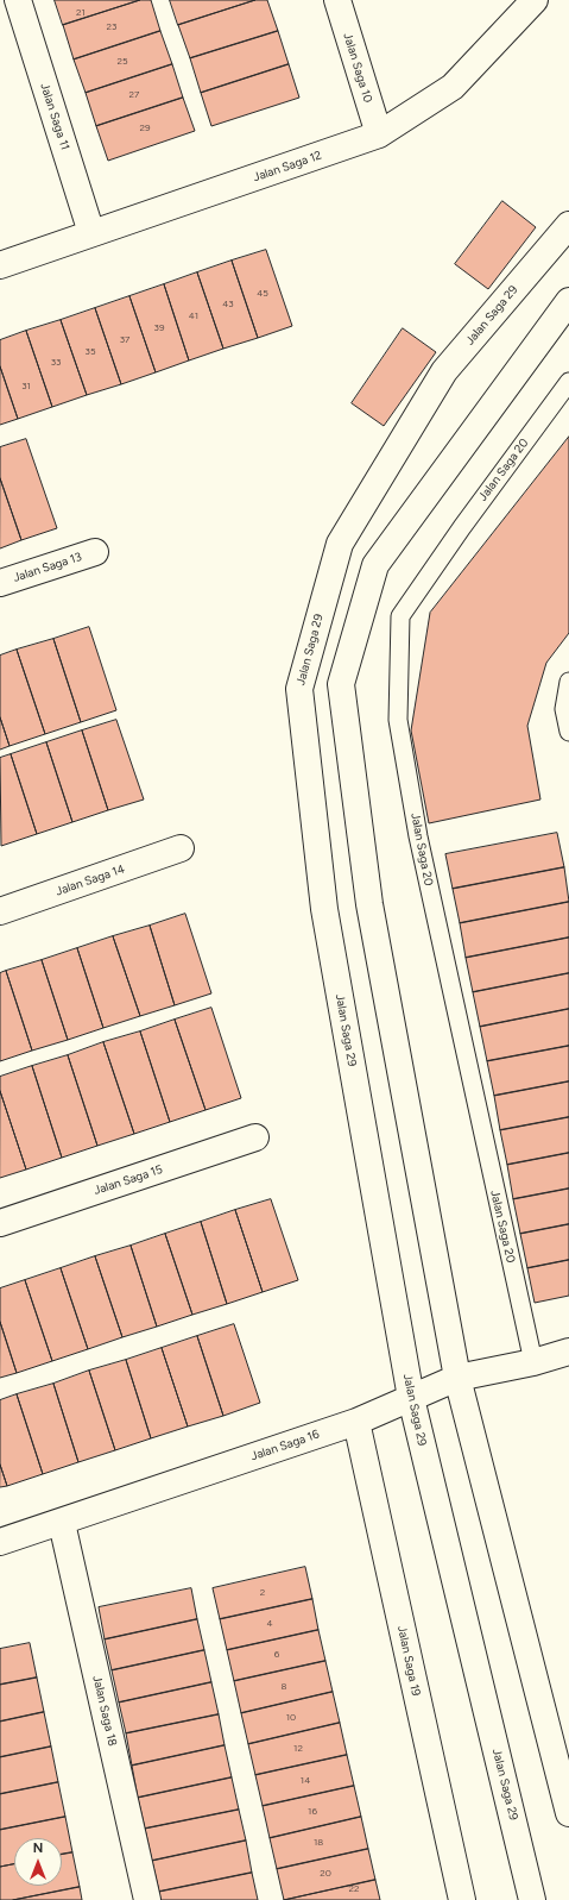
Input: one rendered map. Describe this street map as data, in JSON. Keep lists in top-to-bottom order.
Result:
{
  "streets": {
    "street": [
      "Jalan Saga 10",
      "Jalan Saga 11",
      "Jalan Saga 12",
      "Jalan Saga 29",
      "Jalan Saga 13",
      "Jalan Saga 14",
      "Jalan Saga 15",
      "Jalan Saga 16",
      "Jalan Saga 19",
      "Jalan Saga 18"
    ],
    "lane": ["Jalan Saga 20"]
  },
  "crossings": [
    ["Jalan Saga 10", "Jalan Saga 12"],
    ["Jalan Saga 11", "Jalan Saga 12"],
    ["Jalan Saga 29", "Jalan Saga 16"],
    ["Jalan Saga 20", "Jalan Saga 16"],
    ["Jalan Saga 16", "Jalan Saga 19"],
    ["Jalan Saga 16", "Jalan Saga 18"]
  ],
  "house_numbers": [
    "21",
    "23",
    "25",
    "27",
    "29",
    "45",
    "43",
    "41",
    "39",
    "37",
    "35",
    "33",
    "31",
    "2",
    "4",
    "6",
    "8",
    "10",
    "12",
    "14",
    "16",
    "18",
    "20",
    "22"
  ],
  "north": "top"
}
